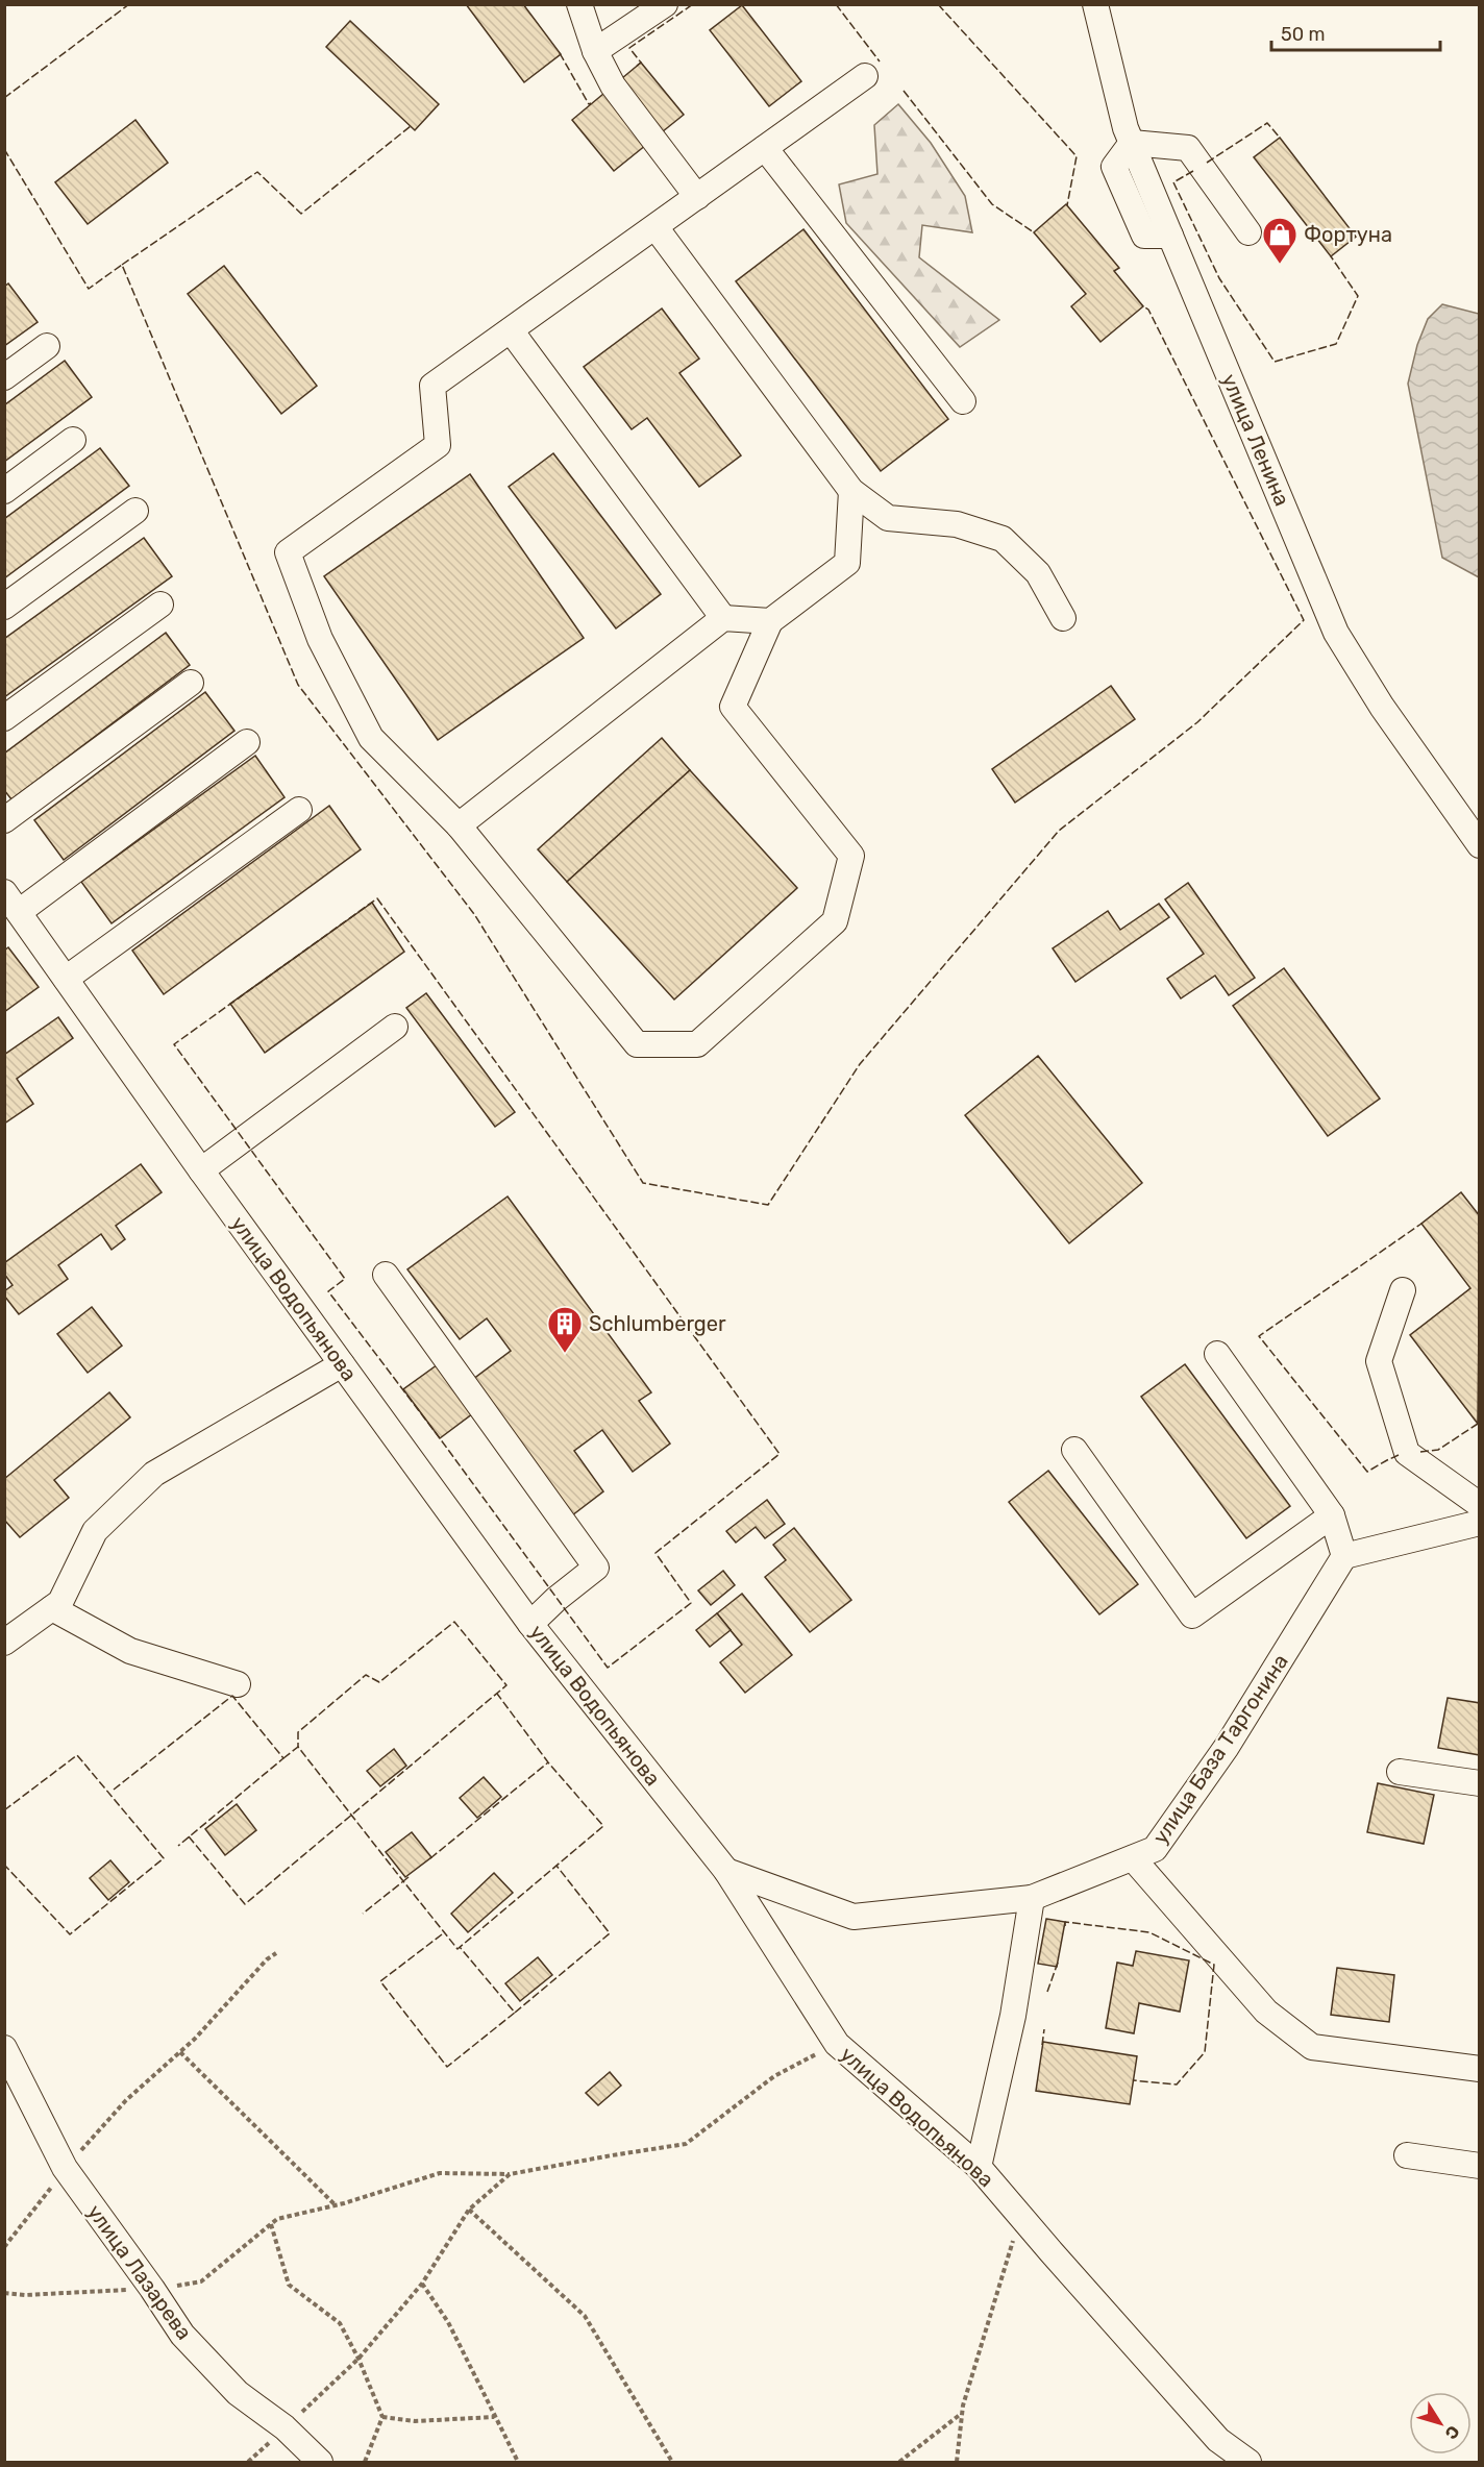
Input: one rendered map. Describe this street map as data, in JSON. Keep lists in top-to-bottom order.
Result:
{
  "streets": {
    "street": [
      "улица Ленина",
      "улица Водопьянова",
      "улица База Таргонина",
      "улица Лазарева"
    ]
  },
  "crossings": [
    ["улица Водопьянова", "улица База Таргонина"]
  ],
  "places": {
    "shop": ["Фортуна"],
    "building": ["Schlumberger"]
  },
  "scale_bar": "50 m",
  "north": "bottom right"
}
